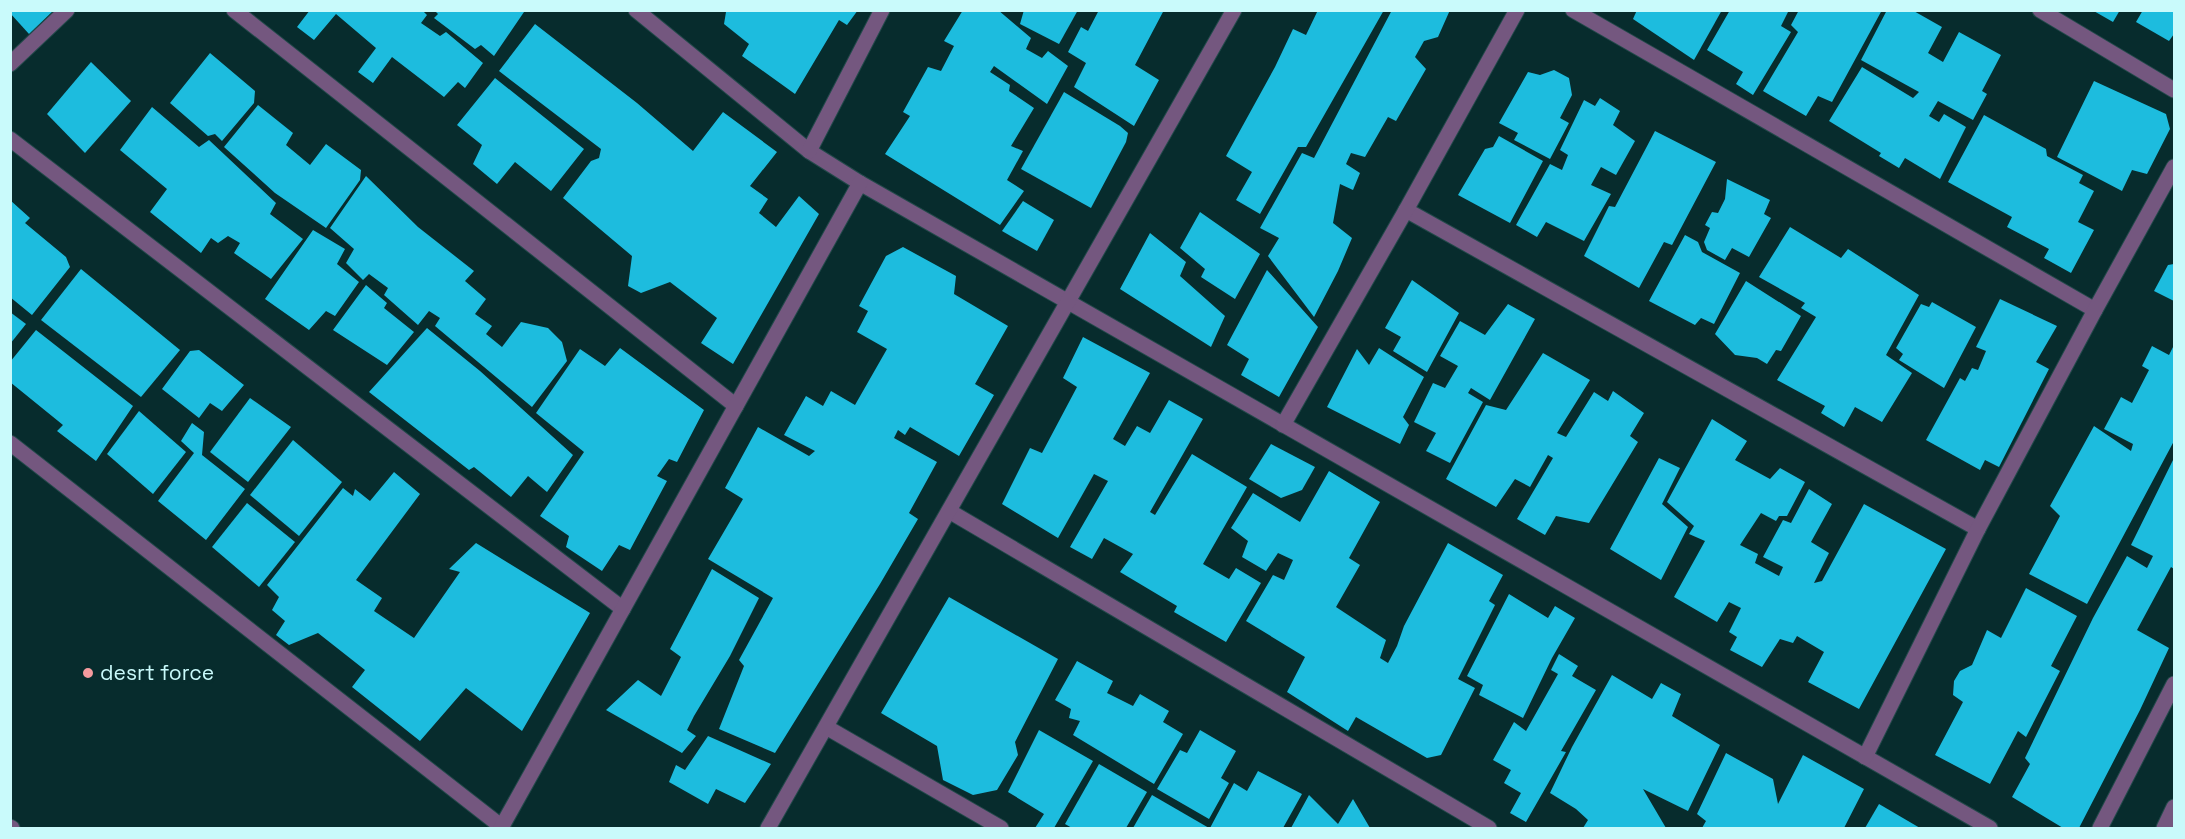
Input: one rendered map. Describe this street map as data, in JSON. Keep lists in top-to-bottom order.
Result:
{
  "places": ["desrt force"]
}
